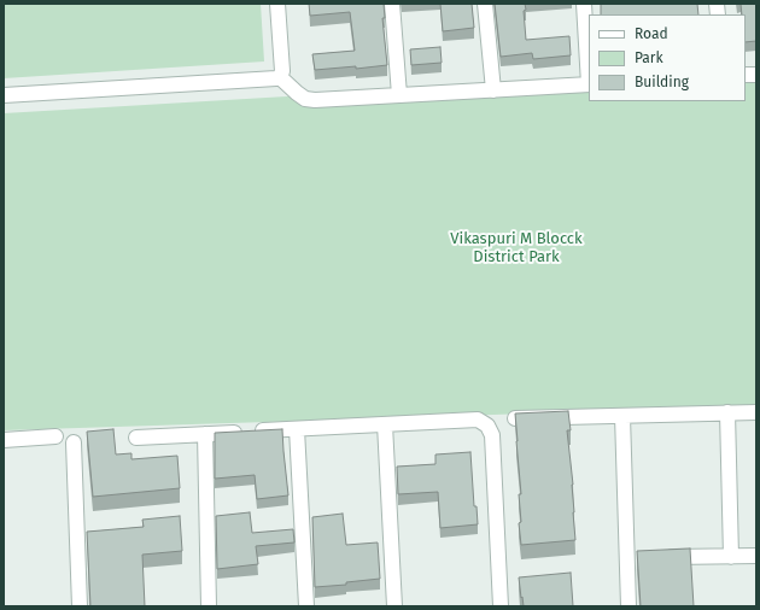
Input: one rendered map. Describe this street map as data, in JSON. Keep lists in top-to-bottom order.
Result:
{
  "parks": ["Vikaspuri M Blocck District Park"],
  "legend": ["Road", "Park", "Building"]
}
